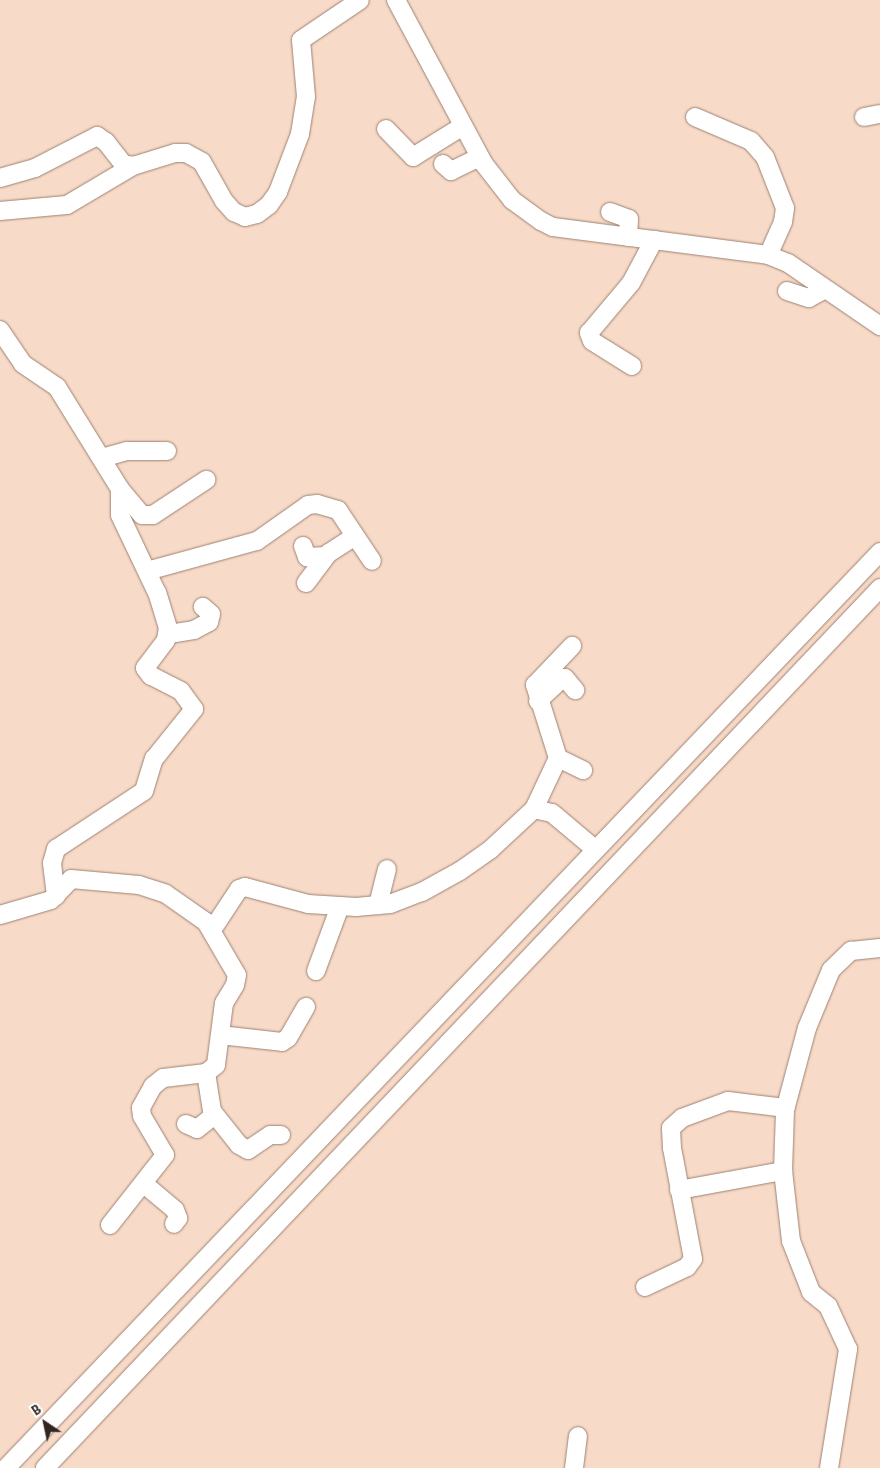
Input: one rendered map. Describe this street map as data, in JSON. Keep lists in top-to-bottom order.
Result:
{
  "north": "top left"
}
